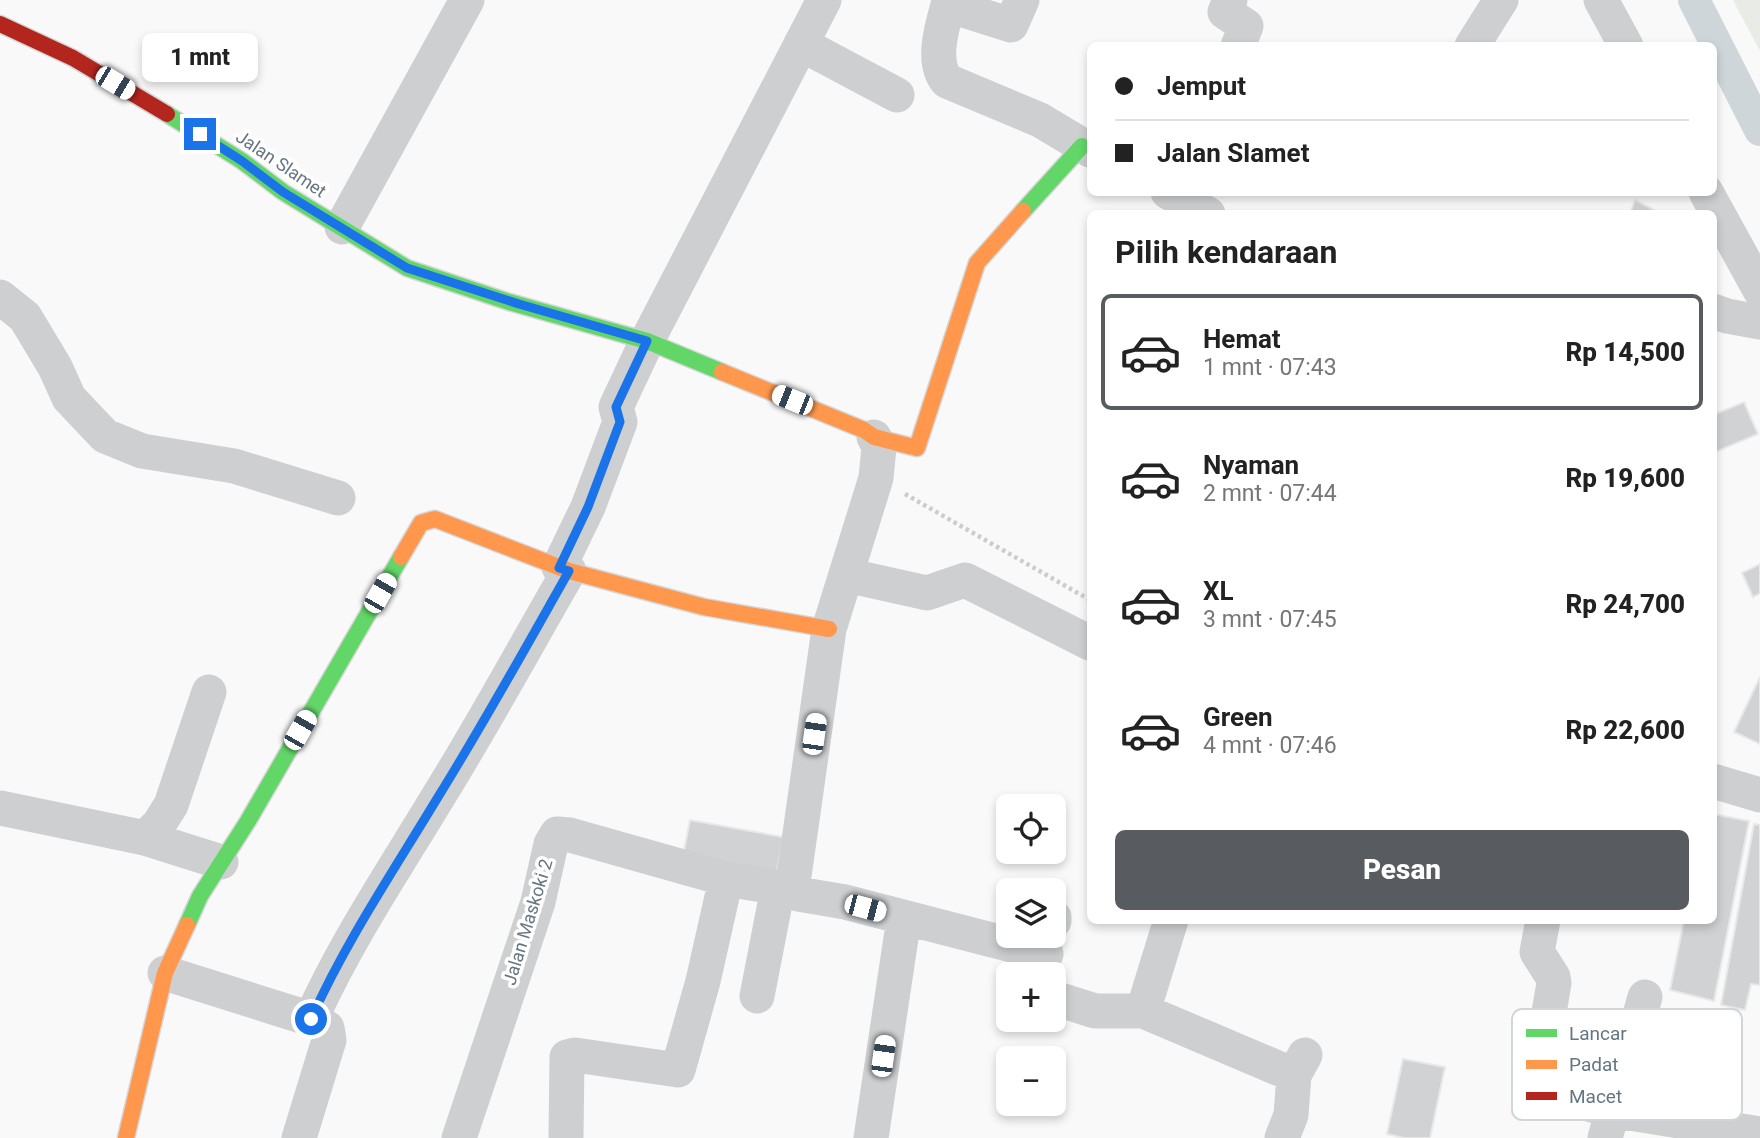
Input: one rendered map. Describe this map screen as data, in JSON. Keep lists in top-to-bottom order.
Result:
{
  "streets": {
    "street": ["Jalan Slamet", "Jalan Maskoki 2"]
  },
  "legend": ["Lancar", "Padat", "Macet"],
  "page": {
    "bubble": "1 mnt",
    "banner": ["Jemput", "Jalan Slamet"],
    "heading": "Pilih kendaraan",
    "list": [
      {
        "name": "Hemat",
        "note": "1 mnt · 07:43",
        "value": "Rp 14,500"
      },
      {
        "name": "Nyaman",
        "note": "2 mnt · 07:44",
        "value": "Rp 19,600"
      },
      {
        "name": "XL",
        "note": "3 mnt · 07:45",
        "value": "Rp 24,700"
      },
      {
        "name": "Green",
        "note": "4 mnt · 07:46",
        "value": "Rp 22,600"
      }
    ],
    "map_buttons": ["+", "−"],
    "buttons": "Pesan"
  }
}
